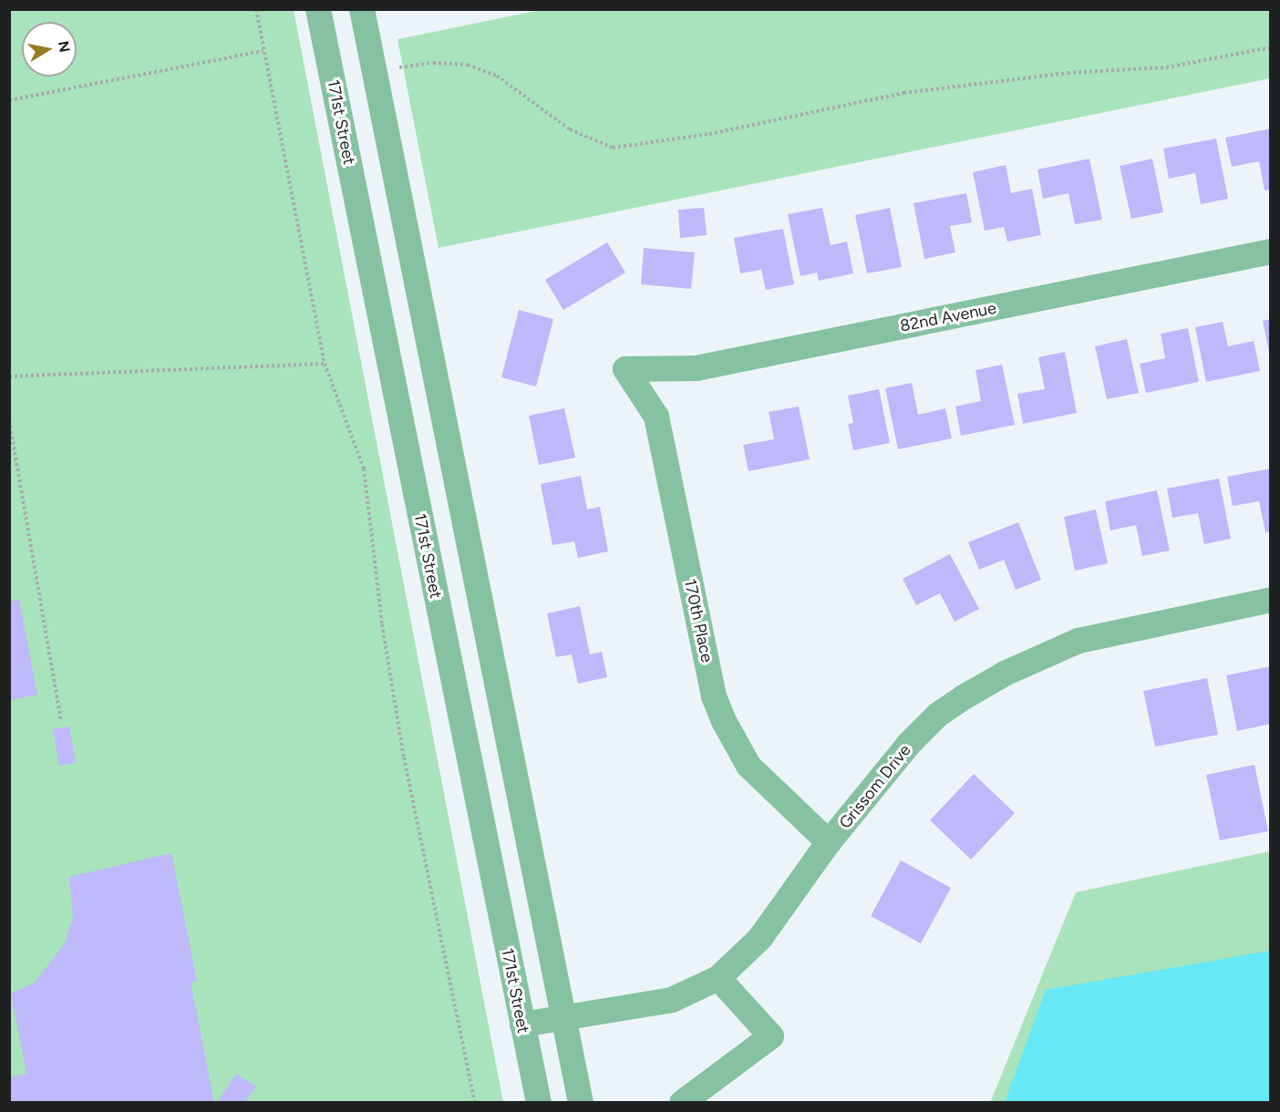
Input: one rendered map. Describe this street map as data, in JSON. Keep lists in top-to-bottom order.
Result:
{
  "streets": {
    "street": [
      "171st Street",
      "82nd Avenue",
      "170th Place",
      "Grissom Drive"
    ]
  },
  "crossings": [
    ["171st Street", "Grissom Drive"],
    ["82nd Avenue", "170th Place"],
    ["170th Place", "Grissom Drive"]
  ],
  "north": "right"
}
